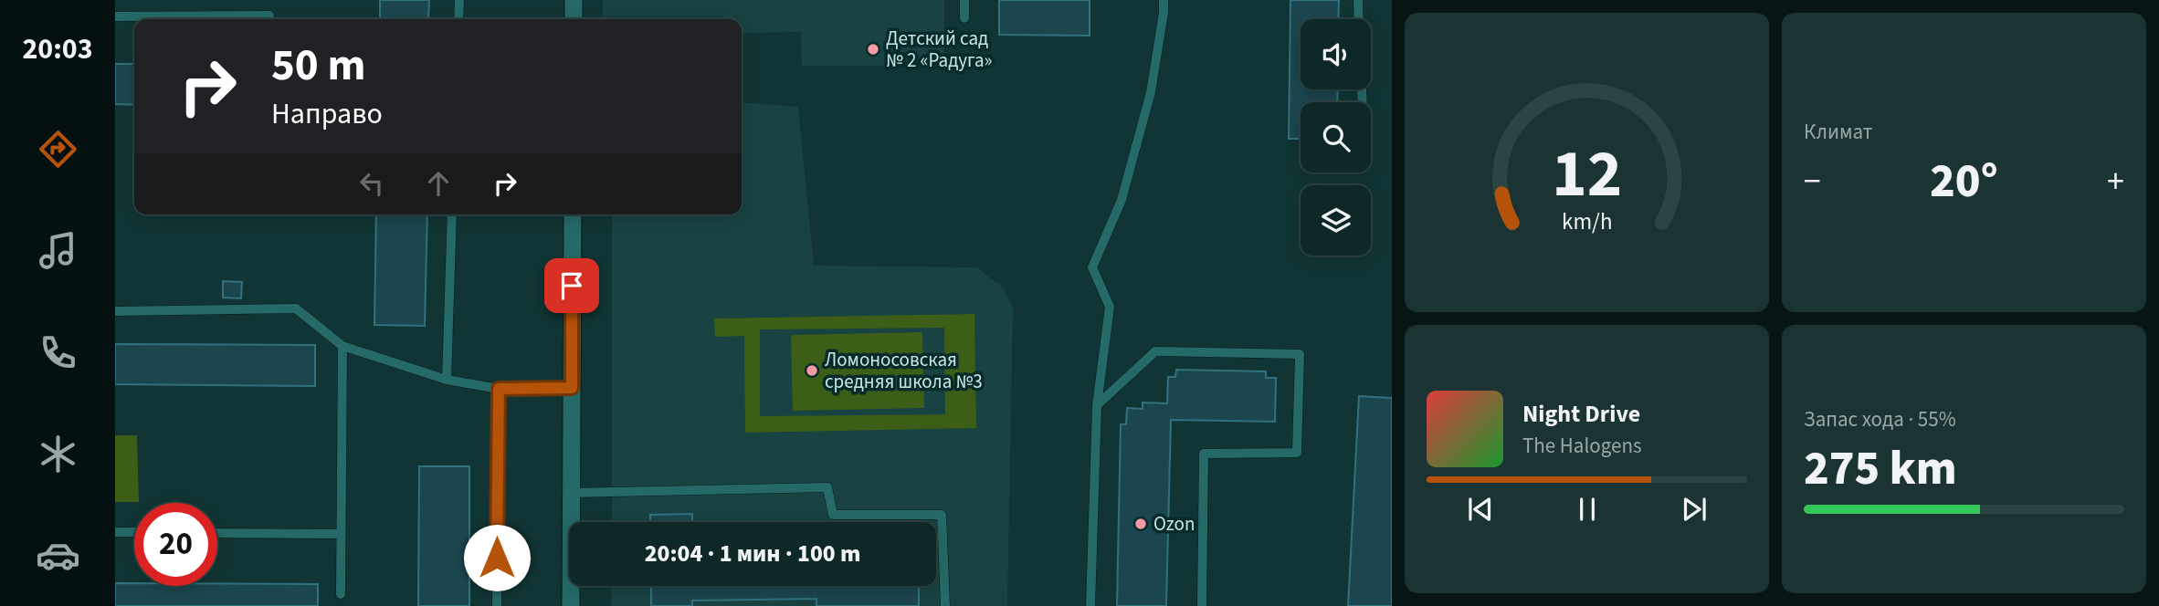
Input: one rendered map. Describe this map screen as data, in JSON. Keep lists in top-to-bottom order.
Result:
{
  "places": ["Детский сад № 2 «Радуга»", "Ломоносовская средняя школа №3", "Ozon"],
  "page": {
    "tabs": "20:03",
    "tile": [
      "Климат",
      ["Запас хода · 55%", "275 km"]
    ],
    "turn": ["50 m", "Направо"],
    "heat": ["−", "20°", "+"],
    "song": ["Night Drive", "The Halogens"],
    "limit": "20",
    "trip": "20:04 · 1 мин · 100 m",
    "gauge": ["12", "km/h"]
  }
}
